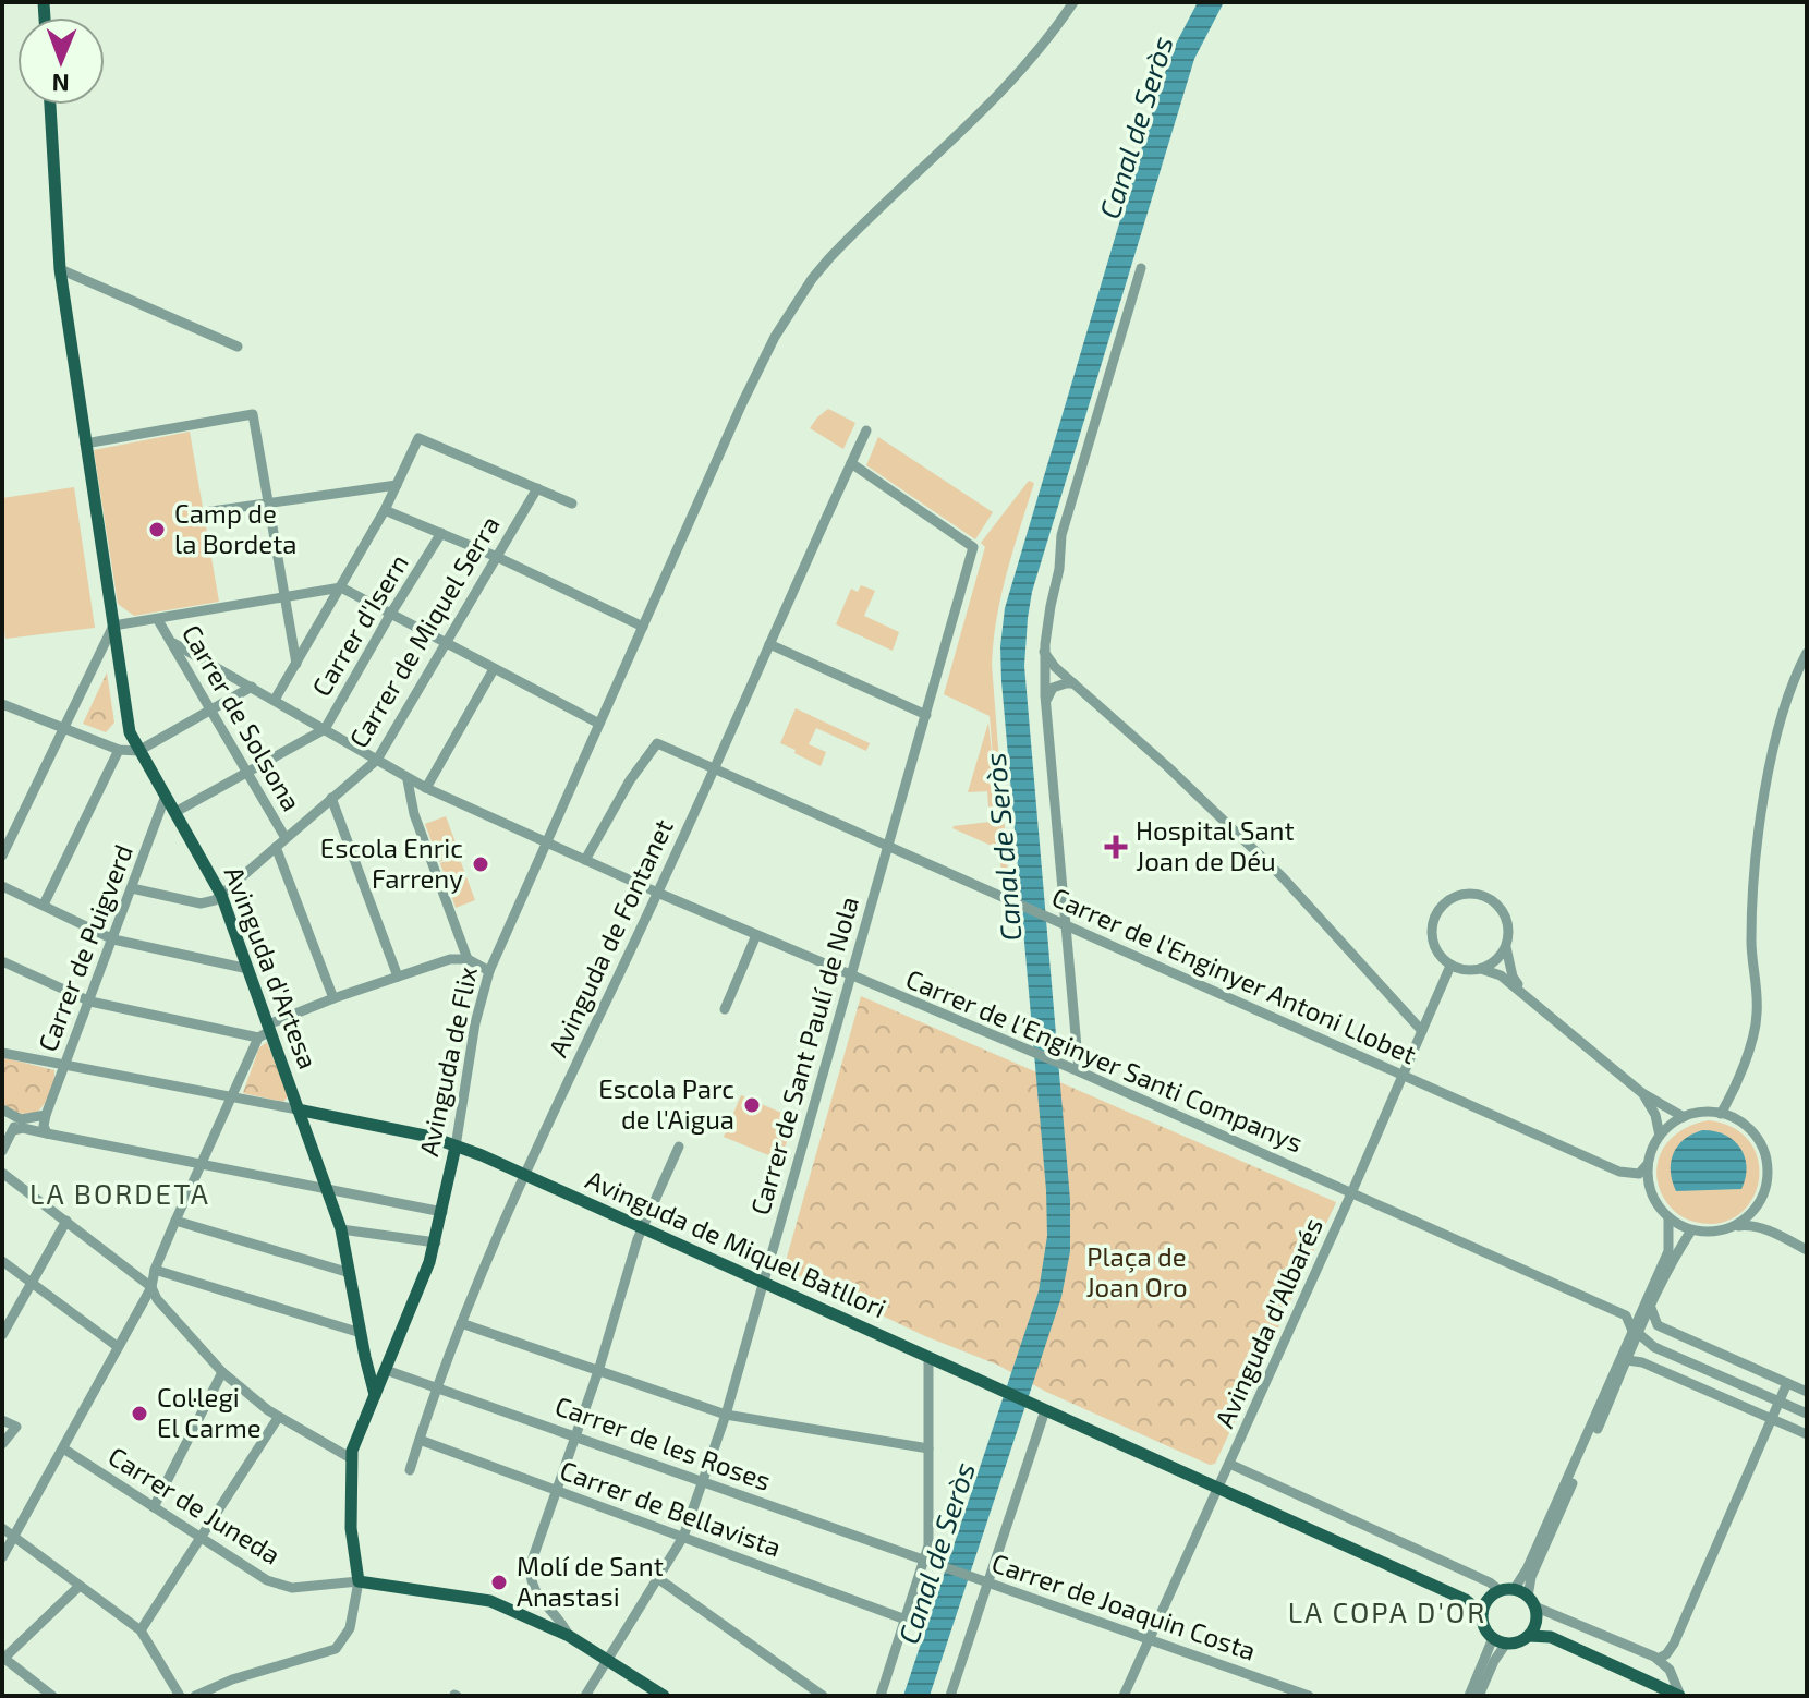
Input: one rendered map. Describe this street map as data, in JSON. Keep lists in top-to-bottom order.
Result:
{
  "streets": {
    "main road": ["Avinguda d'Artesa", "Avinguda de Flix", "Avinguda de Miquel Batllori"],
    "street": [
      "Carrer d'Isern",
      "Carrer de Miquel Serra",
      "Carrer de Solsona",
      "Avinguda de Fontanet",
      "Carrer de Puigverd",
      "Carrer de l'Enginyer Antoni Llobet",
      "Carrer de Sant Paulí de Nola",
      "Carrer de l'Enginyer Santi Companys",
      "Avinguda d'Albarés",
      "Carrer de les Roses",
      "Carrer de Juneda",
      "Carrer de Bellavista",
      "Carrer de Joaquin Costa"
    ]
  },
  "crossings": [
    ["Carrer d'Isern", "Carrer de Solsona"],
    ["Carrer d'Isern", "Avinguda d'Artesa"],
    ["Carrer d'Isern", "Carrer de l'Enginyer Santi Companys"],
    ["Carrer de Miquel Serra", "Carrer de Solsona"],
    ["Carrer de Miquel Serra", "Avinguda d'Artesa"],
    ["Carrer de Miquel Serra", "Carrer de l'Enginyer Santi Companys"],
    ["Carrer de Solsona", "Carrer de l'Enginyer Santi Companys"],
    ["Avinguda de Fontanet", "Carrer de l'Enginyer Antoni Llobet"],
    ["Avinguda de Fontanet", "Carrer de Sant Paulí de Nola"],
    ["Avinguda de Fontanet", "Carrer de l'Enginyer Santi Companys"],
    ["Avinguda de Fontanet", "Avinguda de Miquel Batllori"],
    ["Avinguda de Fontanet", "Carrer de les Roses"],
    ["Avinguda de Fontanet", "Carrer de Bellavista"],
    ["Carrer de Puigverd", "Avinguda d'Artesa"],
    ["Avinguda d'Artesa", "Avinguda de Flix"],
    ["Avinguda d'Artesa", "Avinguda de Miquel Batllori"],
    ["Carrer de l'Enginyer Antoni Llobet", "Carrer de Sant Paulí de Nola"],
    ["Carrer de l'Enginyer Antoni Llobet", "Carrer de l'Enginyer Santi Companys"],
    ["Carrer de l'Enginyer Antoni Llobet", "Avinguda d'Albarés"],
    ["Carrer de Sant Paulí de Nola", "Carrer de l'Enginyer Santi Companys"],
    ["Carrer de Sant Paulí de Nola", "Avinguda de Miquel Batllori"],
    ["Carrer de Sant Paulí de Nola", "Carrer de les Roses"],
    ["Carrer de Sant Paulí de Nola", "Carrer de Bellavista"],
    ["Avinguda de Flix", "Carrer de l'Enginyer Santi Companys"],
    ["Avinguda de Flix", "Avinguda de Miquel Batllori"],
    ["Avinguda de Flix", "Carrer de les Roses"],
    ["Avinguda de Flix", "Carrer de Juneda"],
    ["Carrer de l'Enginyer Santi Companys", "Avinguda d'Albarés"],
    ["Avinguda d'Albarés", "Carrer de Joaquin Costa"],
    ["Carrer de les Roses", "Carrer de Joaquin Costa"]
  ],
  "districts": ["LA BORDETA", "LA COPA D'OR"],
  "water": ["Canal de Seròs"],
  "parks": ["Plaça de Joan Oro"],
  "places": {
    "other": [
      "Camp de la Bordeta",
      "Escola Enric Farreny",
      "Escola Parc de l'Aigua",
      "Col·legi El Carme",
      "Molí de Sant Anastasi"
    ],
    "health": ["Hospital Sant Joan de Déu"]
  },
  "north": "bottom"
}
